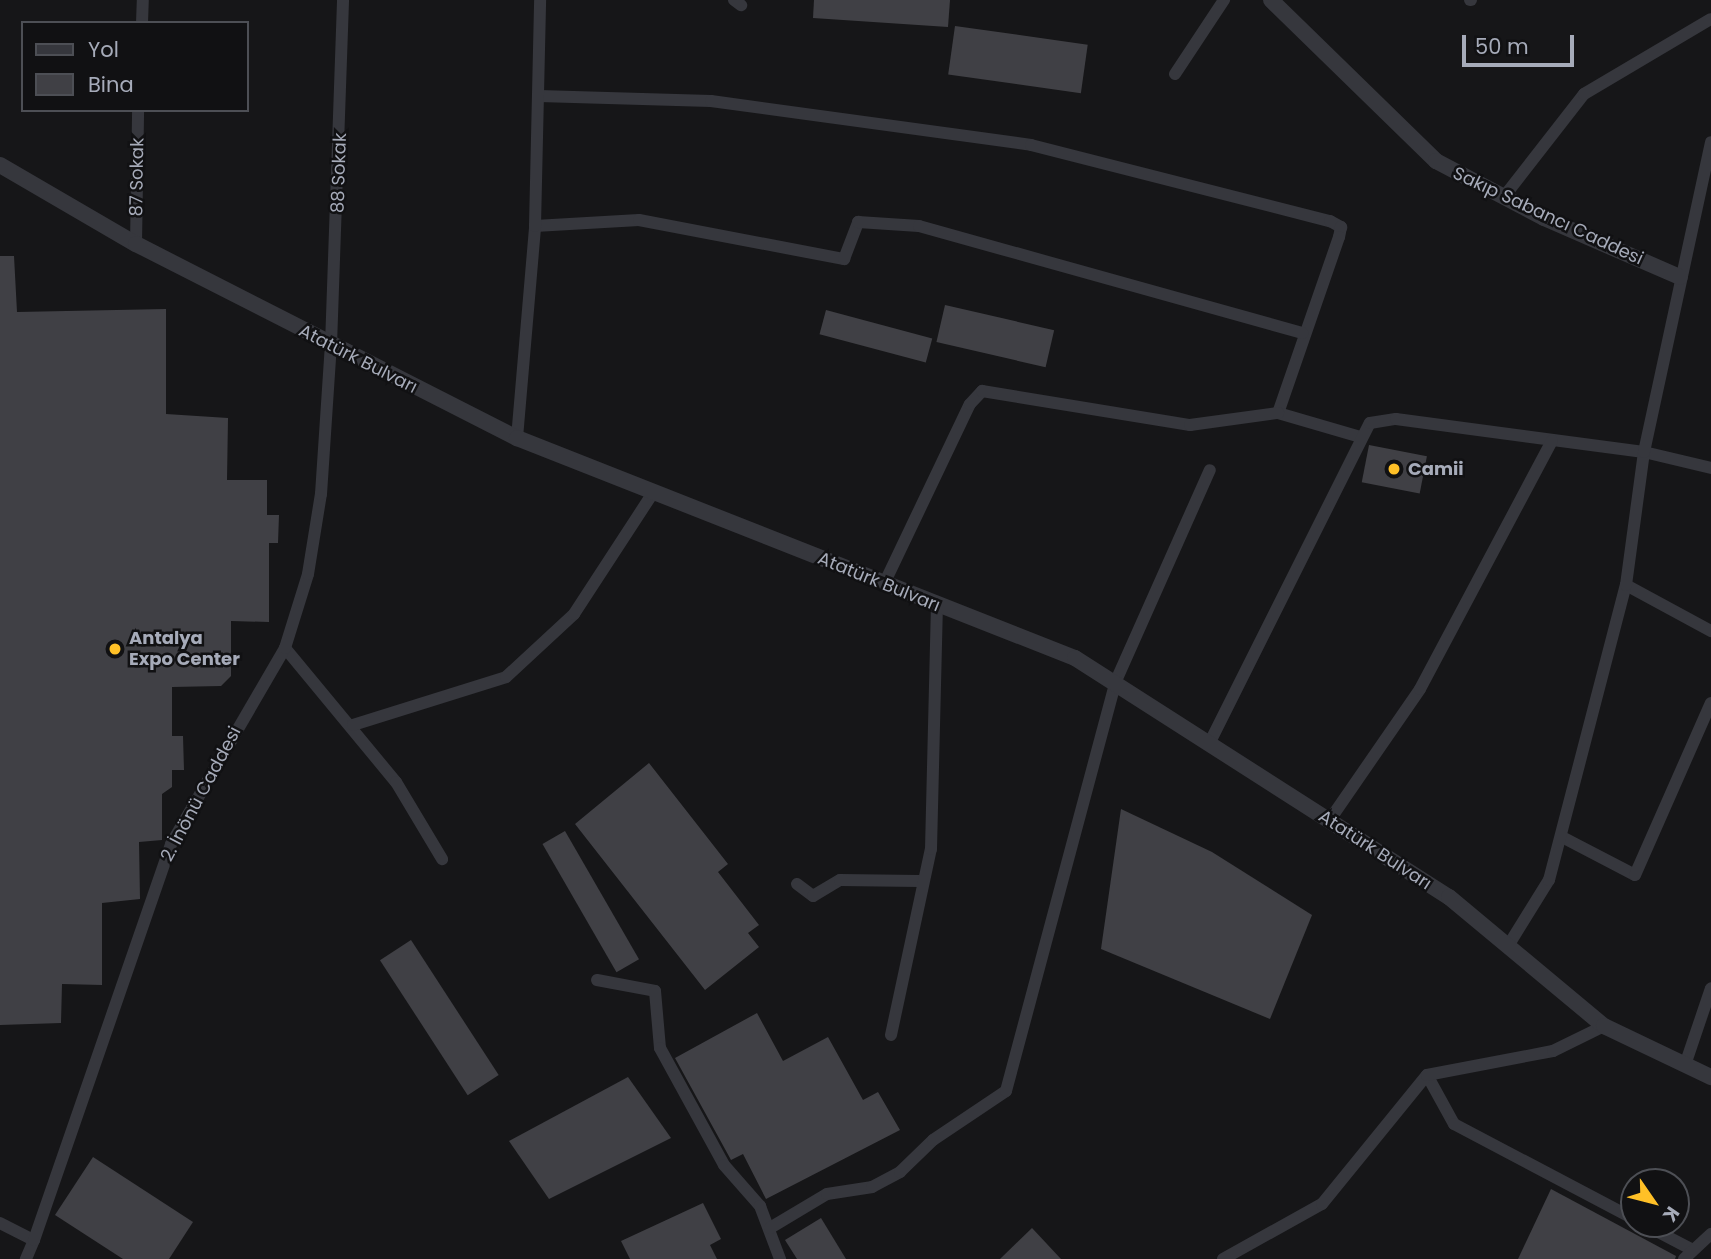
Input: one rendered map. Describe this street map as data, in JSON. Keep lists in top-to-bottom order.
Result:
{
  "streets": {
    "street": [
      "88 Sokak",
      "87 Sokak",
      "Sakıp Sabancı Caddesi",
      "Atatürk Bulvarı",
      "2. İnönü Caddesi"
    ]
  },
  "crossings": [
    ["88 Sokak", "Atatürk Bulvarı"],
    ["88 Sokak", "2. İnönü Caddesi"],
    ["87 Sokak", "Atatürk Bulvarı"],
    ["Atatürk Bulvarı", "2. İnönü Caddesi"]
  ],
  "places": ["Camii", "Antalya Expo Center"],
  "legend": ["Yol", "Bina"],
  "scale_bar": "50 m",
  "north": "bottom right"
}
